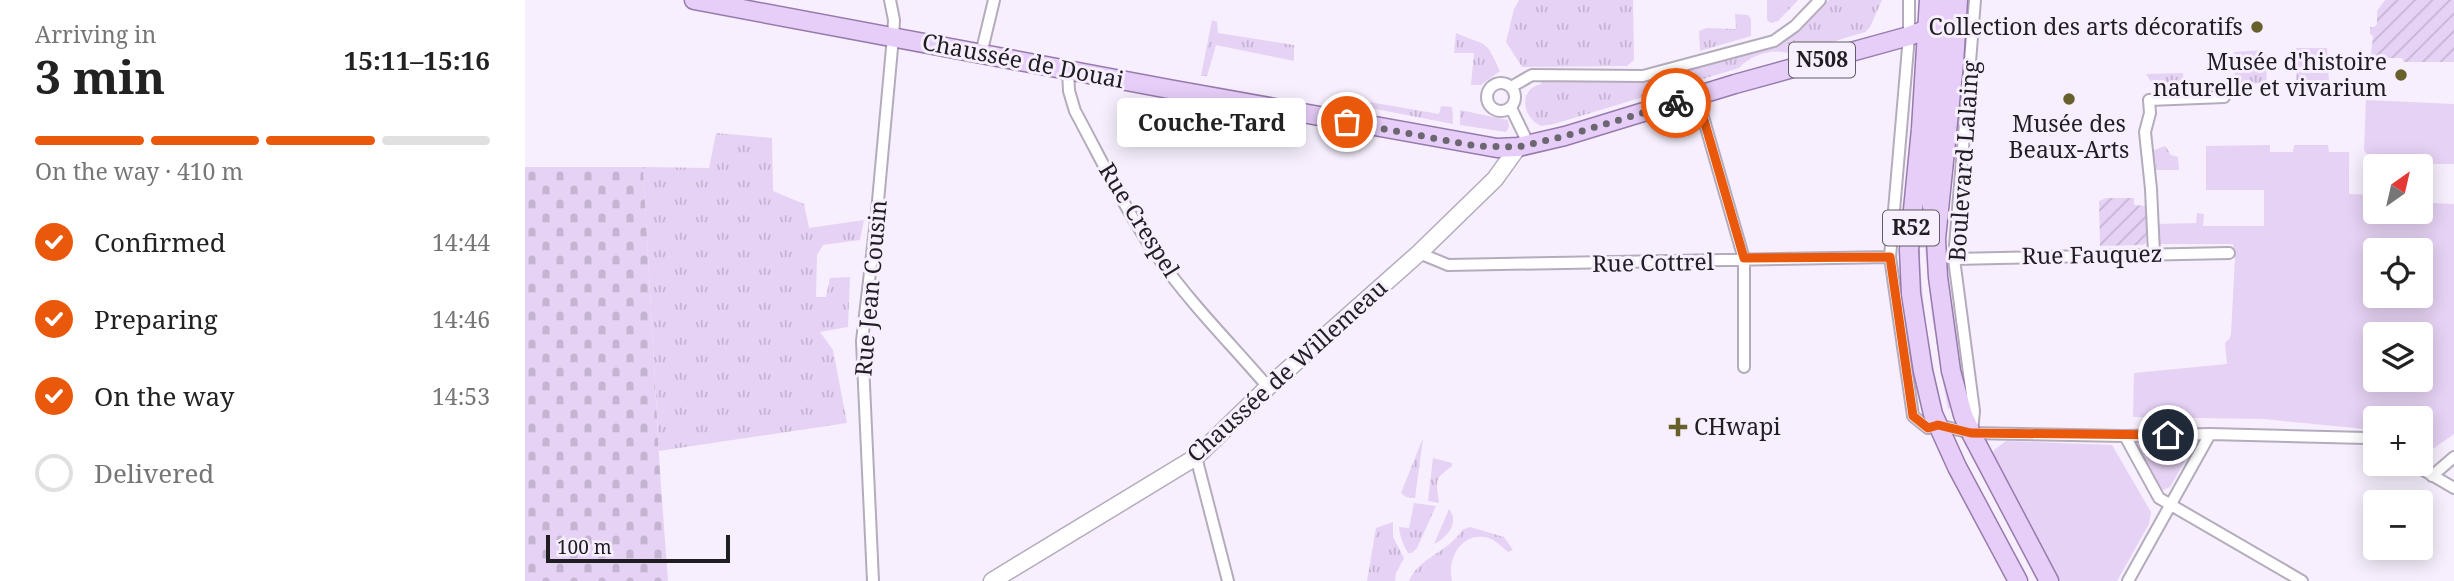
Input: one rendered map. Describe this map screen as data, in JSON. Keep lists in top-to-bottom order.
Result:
{
  "streets": {
    "main road": [
      "N508",
      "Chaussée de Douai",
      "Boulevard Lalaing",
      "R52"
    ],
    "street": [
      "Rue Crespel",
      "Rue Fauquez",
      "Rue Cottrel",
      "Rue Jean Cousin",
      "Chaussée de Willemeau"
    ]
  },
  "crossings": [
    ["N508", "Chaussée de Douai"],
    ["N508", "Boulevard Lalaing"],
    ["N508", "R52"],
    ["N508", "Chaussée de Willemeau"],
    ["Chaussée de Douai", "Rue Crespel"],
    ["Chaussée de Douai", "Rue Jean Cousin"],
    ["Chaussée de Douai", "Chaussée de Willemeau"],
    ["Boulevard Lalaing", "R52"],
    ["Boulevard Lalaing", "Rue Fauquez"],
    ["Rue Crespel", "Chaussée de Willemeau"],
    ["Rue Cottrel", "Chaussée de Willemeau"]
  ],
  "places": {
    "other": [
      "Collection des arts décoratifs",
      "Musée d'histoire naturelle et vivarium",
      "Musée des Beaux-Arts",
      "Couche-Tard"
    ],
    "health": ["CHwapi"]
  },
  "scale_bar": "100 m",
  "north": "top right",
  "page": {
    "heading": ["3 min", "Arriving in", "15:11–15:16"],
    "bubble": "Couche-Tard",
    "bar": "On the way · 410 m",
    "map_buttons": ["+", "−"],
    "list": [
      ["Confirmed", "14:44"],
      ["Preparing", "14:46"],
      ["On the way", "14:53"],
      "Delivered"
    ],
    "scale": "100 m"
  }
}
